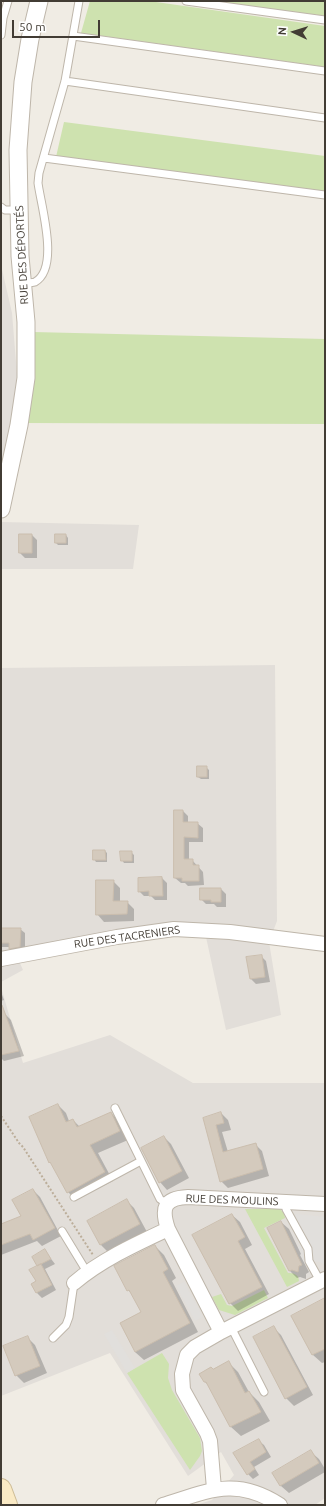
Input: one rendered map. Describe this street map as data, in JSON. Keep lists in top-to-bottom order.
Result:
{
  "streets": {
    "street": ["RUE DES DÉPORTÉS", "RUE DES TACRENIERS", "RUE DES MOULINS"]
  },
  "scale_bar": "50 m",
  "north": "left"
}
